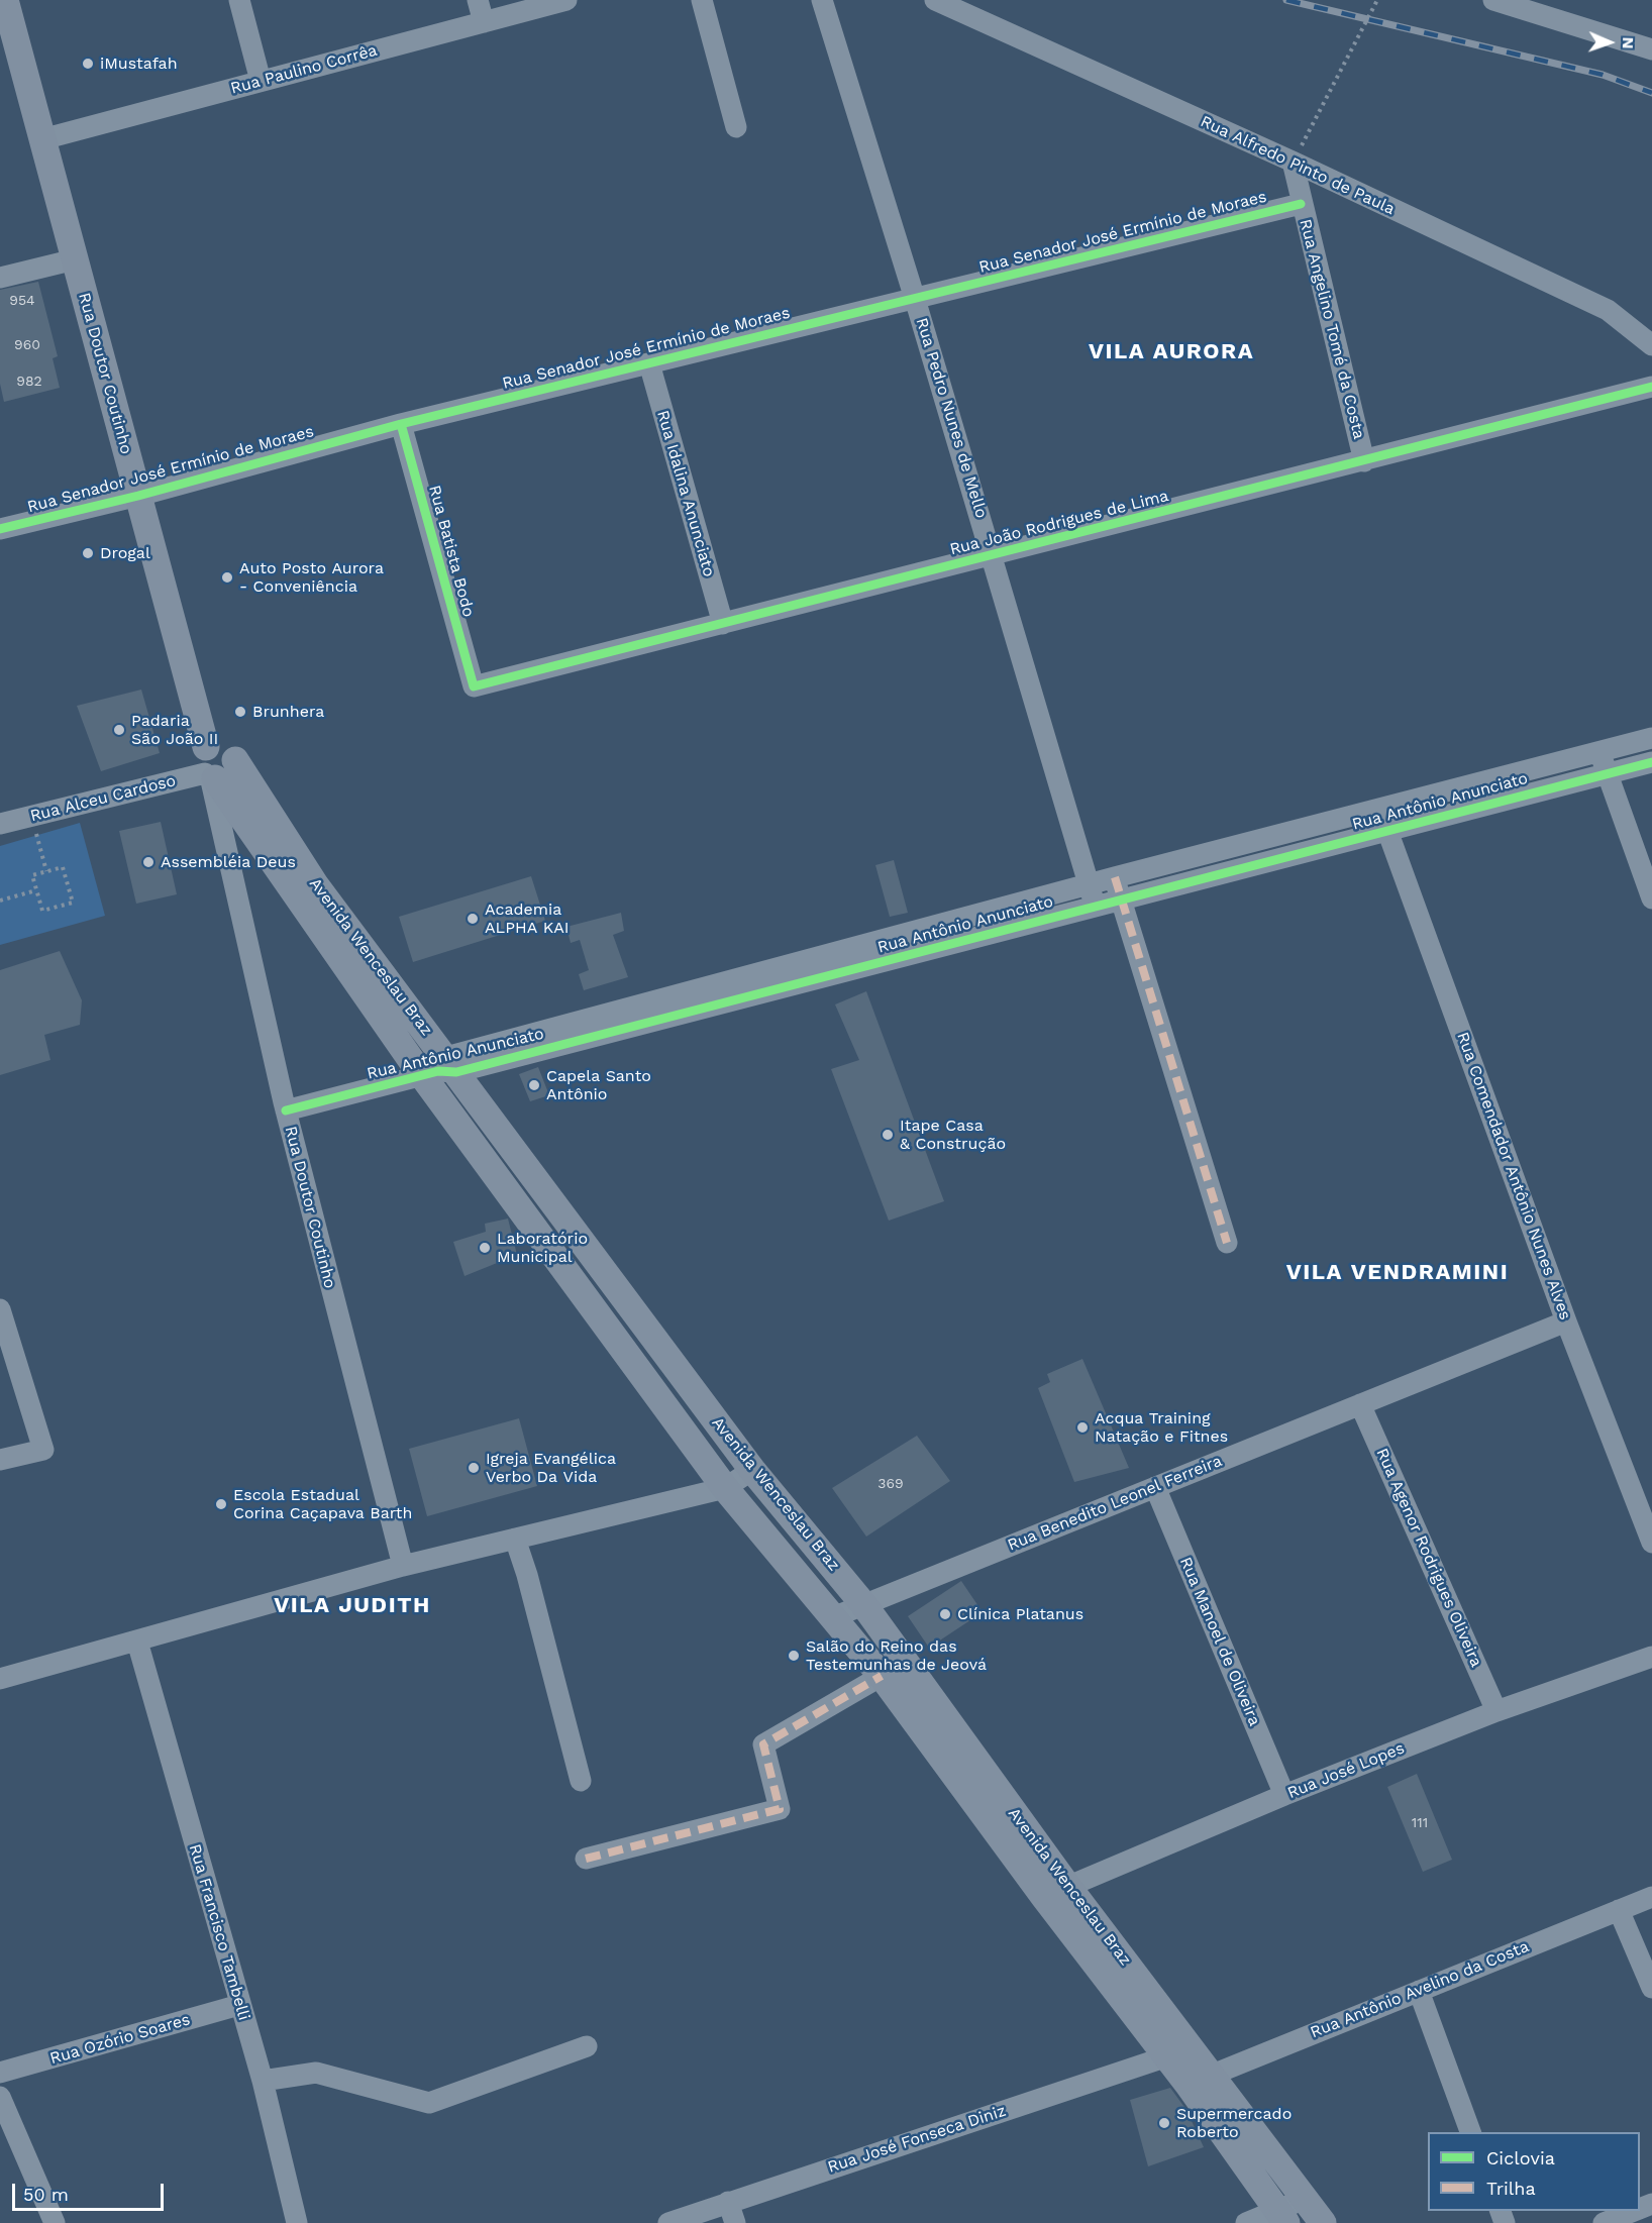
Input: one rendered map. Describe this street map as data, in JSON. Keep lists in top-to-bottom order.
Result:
{
  "streets": {
    "main road": ["Rua Doutor Coutinho", "Avenida Wenceslau Braz"],
    "street": [
      "Rua Paulino Corrêa",
      "Rua Alfredo Pinto de Paula",
      "Rua Senador José Ermínio de Moraes",
      "Rua Angelino Tomé da Costa",
      "Rua Pedro Nunes de Mello",
      "Rua Idalina Anunciato",
      "Rua João Rodrigues de Lima",
      "Rua Batista Bodo",
      "Rua Alceu Cardoso",
      "Rua Antônio Anunciato",
      "Rua Comendador Antônio Nunes Alves",
      "Rua Benedito Leonel Ferreira",
      "Rua Agenor Rodrigues Oliveira",
      "Rua Manoel de Oliveira",
      "Rua José Lopes",
      "Rua Francisco Tambelli",
      "Rua Antônio Avelino da Costa",
      "Rua Ozório Soares",
      "Rua José Fonseca Diniz"
    ]
  },
  "crossings": [
    ["Rua Paulino Corrêa", "Rua Doutor Coutinho"],
    ["Rua Alfredo Pinto de Paula", "Rua Angelino Tomé da Costa"],
    ["Rua Senador José Ermínio de Moraes", "Rua Angelino Tomé da Costa"],
    ["Rua Senador José Ermínio de Moraes", "Rua Doutor Coutinho"],
    ["Rua Senador José Ermínio de Moraes", "Rua Pedro Nunes de Mello"],
    ["Rua Senador José Ermínio de Moraes", "Rua Idalina Anunciato"],
    ["Rua Senador José Ermínio de Moraes", "Rua Batista Bodo"],
    ["Rua Angelino Tomé da Costa", "Rua João Rodrigues de Lima"],
    ["Rua Doutor Coutinho", "Rua Alceu Cardoso"],
    ["Rua Doutor Coutinho", "Rua Antônio Anunciato"],
    ["Rua Doutor Coutinho", "Avenida Wenceslau Braz"],
    ["Rua Pedro Nunes de Mello", "Rua João Rodrigues de Lima"],
    ["Rua Pedro Nunes de Mello", "Rua Antônio Anunciato"],
    ["Rua Idalina Anunciato", "Rua João Rodrigues de Lima"],
    ["Rua João Rodrigues de Lima", "Rua Batista Bodo"],
    ["Rua Alceu Cardoso", "Avenida Wenceslau Braz"],
    ["Rua Antônio Anunciato", "Avenida Wenceslau Braz"],
    ["Rua Antônio Anunciato", "Rua Comendador Antônio Nunes Alves"],
    ["Avenida Wenceslau Braz", "Rua Benedito Leonel Ferreira"],
    ["Avenida Wenceslau Braz", "Rua José Lopes"],
    ["Avenida Wenceslau Braz", "Rua Antônio Avelino da Costa"],
    ["Avenida Wenceslau Braz", "Rua José Fonseca Diniz"],
    ["Rua Comendador Antônio Nunes Alves", "Rua Benedito Leonel Ferreira"],
    ["Rua Benedito Leonel Ferreira", "Rua Agenor Rodrigues Oliveira"],
    ["Rua Benedito Leonel Ferreira", "Rua Manoel de Oliveira"],
    ["Rua Agenor Rodrigues Oliveira", "Rua José Lopes"],
    ["Rua Manoel de Oliveira", "Rua José Lopes"],
    ["Rua Francisco Tambelli", "Rua Ozório Soares"]
  ],
  "districts": ["VILA AURORA", "VILA VENDRAMINI", "VILA JUDITH"],
  "places": [
    "iMustafah",
    "Drogal",
    "Auto Posto Aurora - Conveniência",
    "Brunhera",
    "Padaria São João II",
    "Assembléia Deus",
    "Academia ALPHA KAI",
    "Capela Santo Antônio",
    "Itape Casa & Construção",
    "Laboratório Municipal",
    "Acqua Training Natação e Fitnes",
    "Igreja Evangélica Verbo Da Vida",
    "Escola Estadual Corina Caçapava Barth",
    "Clínica Platanus",
    "Salão do Reino das Testemunhas de Jeová",
    "Supermercado Roberto"
  ],
  "house_numbers": [
    "954",
    "960",
    "982",
    "369",
    "111"
  ],
  "legend": ["Ciclovia", "Trilha"],
  "scale_bar": "50 m",
  "north": "right"
}
